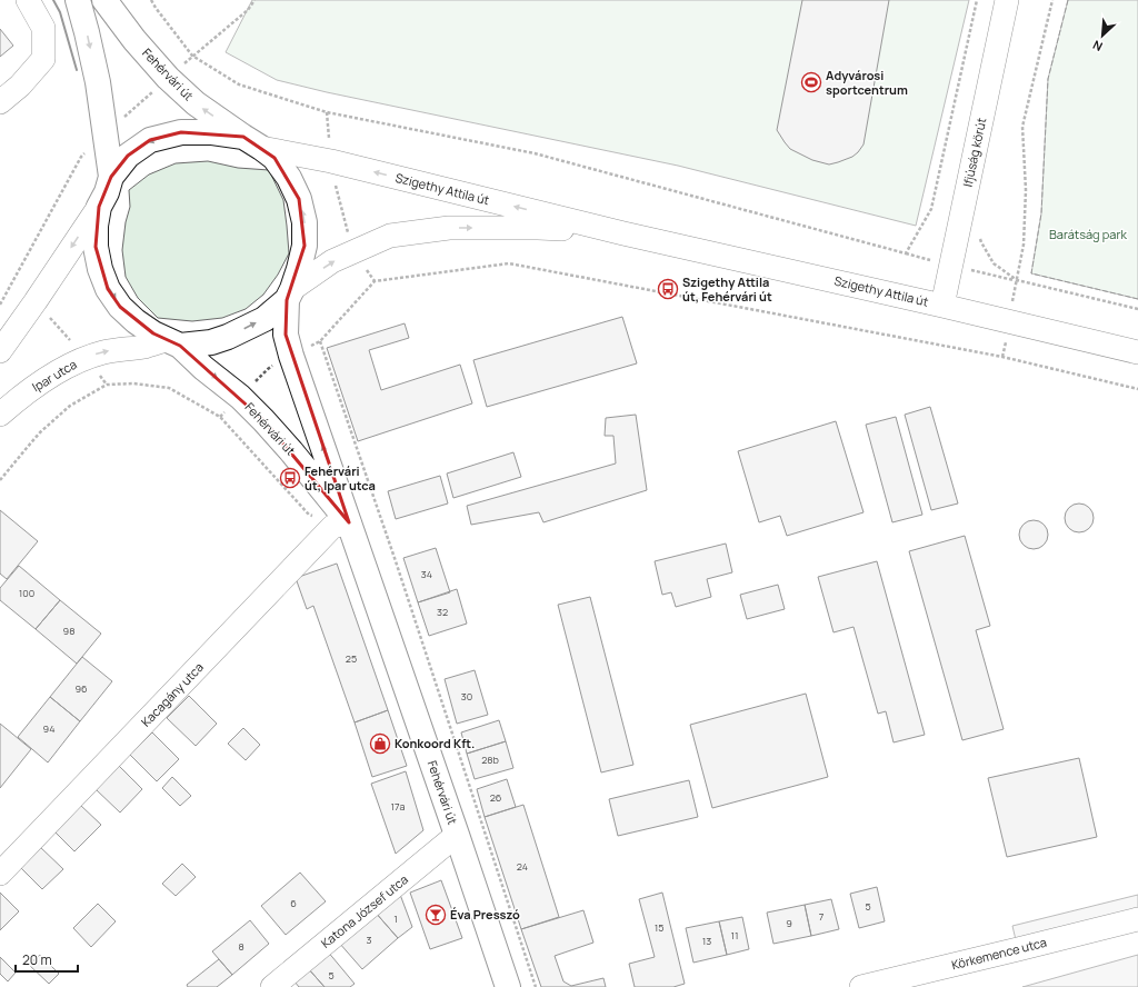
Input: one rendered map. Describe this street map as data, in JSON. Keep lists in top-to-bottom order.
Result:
{
  "streets": {
    "main road": ["Fehérvári út"],
    "street": [
      "Ifjúság körút",
      "Szigethy Attila út",
      "Ipar utca",
      "Kacagány utca",
      "Katona József utca",
      "Körkemence utca"
    ]
  },
  "crossings": [
    ["Fehérvári út", "Szigethy Attila út"],
    ["Fehérvári út", "Ipar utca"],
    ["Fehérvári út", "Kacagány utca"],
    ["Fehérvári út", "Katona József utca"],
    ["Ifjúság körút", "Szigethy Attila út"]
  ],
  "one_way": ["Ipar utca"],
  "parks": ["Barátság park"],
  "places": {
    "sports": ["Adyvárosi sportcentrum"],
    "bus stop": ["Szigethy Attila út, Fehérvári út", "Fehérvári út, Ipar utca"],
    "shop": ["Konkoord Kft."],
    "bar": ["Éva Presszó"]
  },
  "house_numbers": [
    "34",
    "100",
    "32",
    "98",
    "25",
    "96",
    "30",
    "94",
    "28b",
    "26",
    "17a",
    "24",
    "6",
    "5",
    "7",
    "1",
    "9",
    "15",
    "11",
    "3",
    "13",
    "8",
    "5"
  ],
  "scale_bar": "20 m",
  "north": "bottom left"
}
